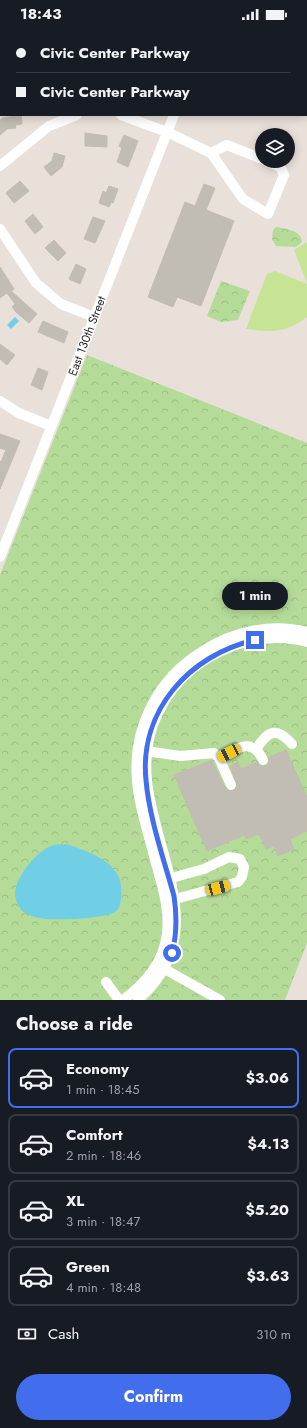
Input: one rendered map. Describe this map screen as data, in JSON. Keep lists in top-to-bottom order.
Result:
{
  "streets": {
    "street": ["East 130th Street"]
  },
  "page": {
    "status": "18:43",
    "banner": ["Civic Center Parkway", "Civic Center Parkway"],
    "bubble": "1 min",
    "heading": "Choose a ride",
    "list": [
      {
        "name": "Economy",
        "note": "1 min · 18:45",
        "value": "$3.06"
      },
      {
        "name": "Comfort",
        "note": "2 min · 18:46",
        "value": "$4.13"
      },
      {
        "name": "XL",
        "note": "3 min · 18:47",
        "value": "$5.20"
      },
      {
        "name": "Green",
        "note": "4 min · 18:48",
        "value": "$3.63"
      }
    ],
    "pay": ["Cash", "310 m"],
    "buttons": "Confirm"
  }
}
